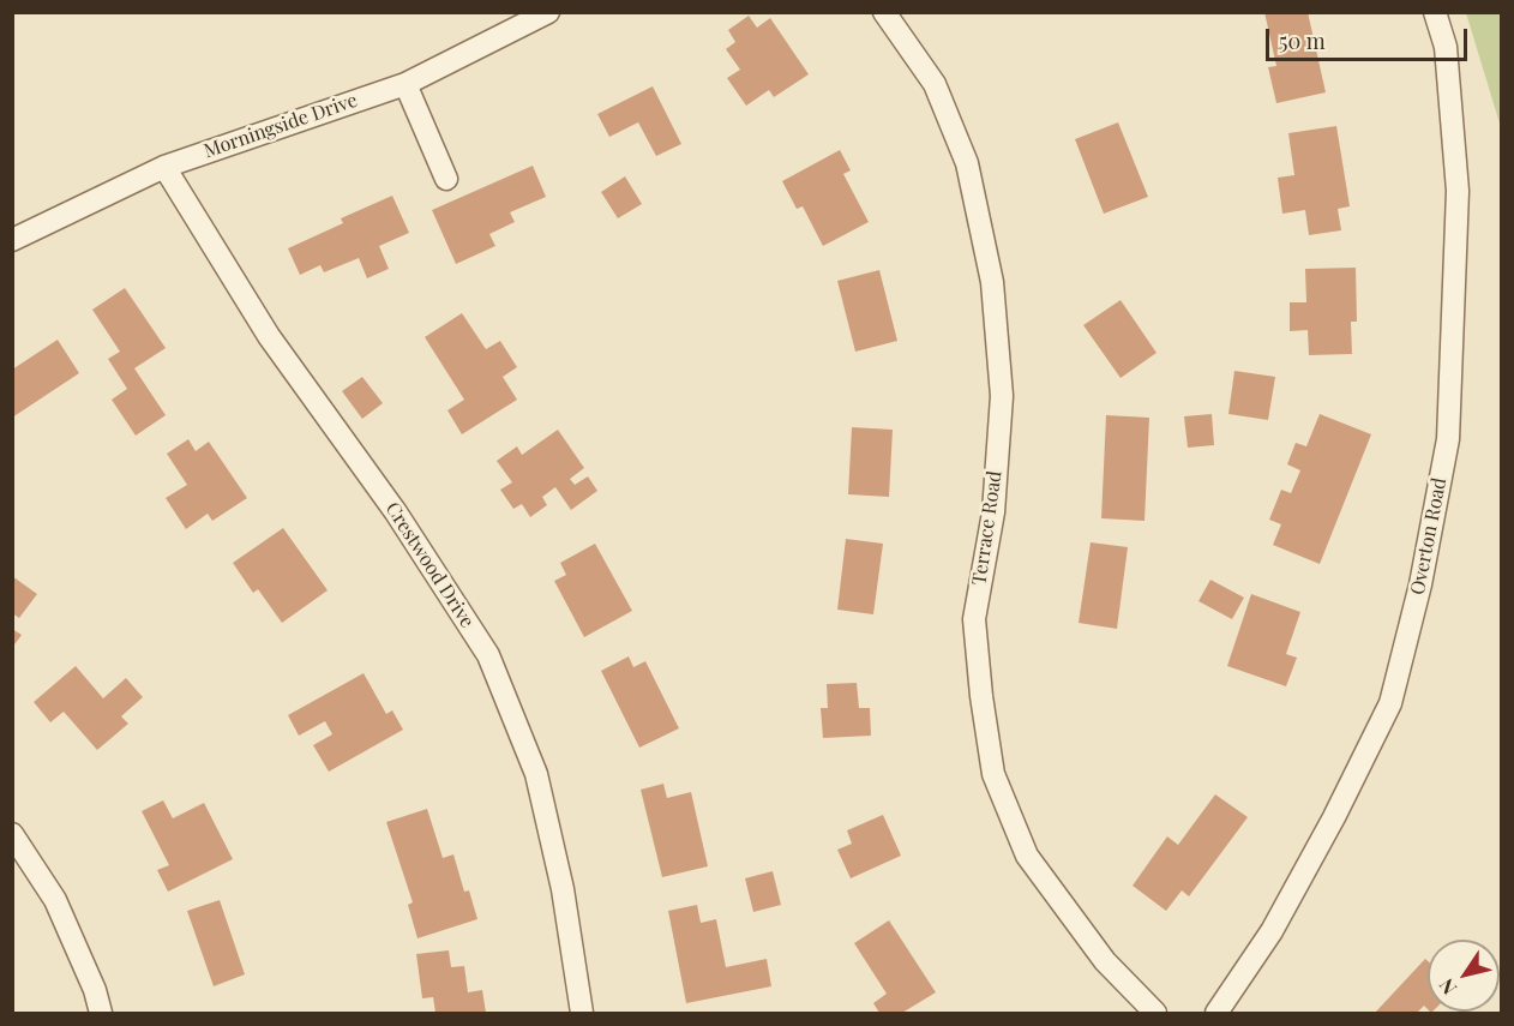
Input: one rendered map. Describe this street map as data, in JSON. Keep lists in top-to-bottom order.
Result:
{
  "streets": {
    "street": [
      "Morningside Drive",
      "Terrace Road",
      "Overton Road",
      "Crestwood Drive"
    ]
  },
  "crossings": [
    ["Morningside Drive", "Crestwood Drive"]
  ],
  "scale_bar": "50 m",
  "north": "bottom left"
}
